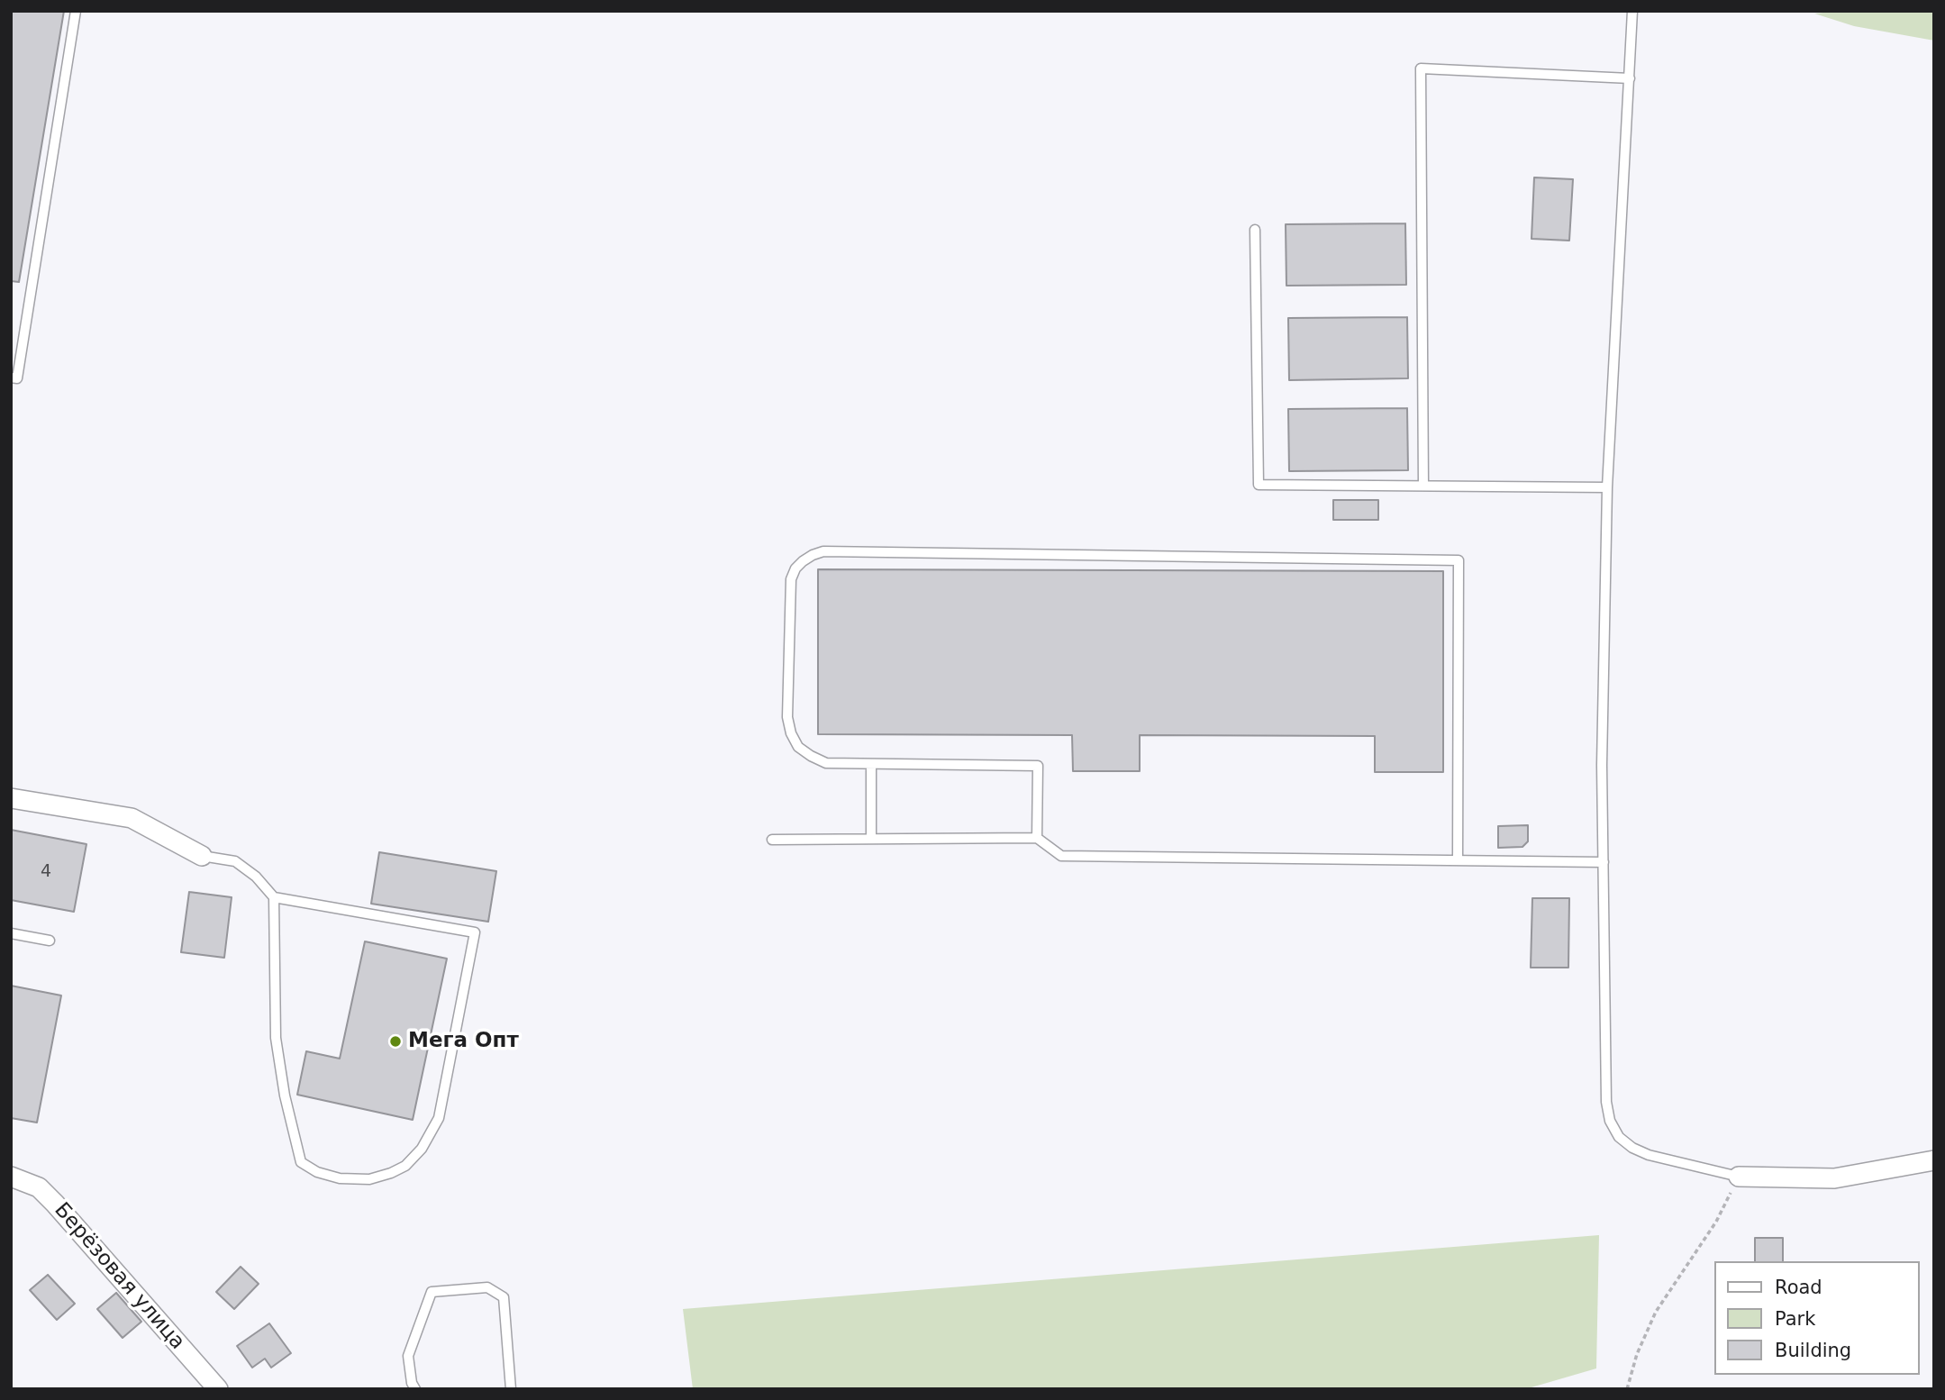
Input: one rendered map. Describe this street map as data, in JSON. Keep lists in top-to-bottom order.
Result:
{
  "streets": {
    "street": ["Берёзовая улица"]
  },
  "places": ["Мега Опт"],
  "house_numbers": ["4"],
  "legend": ["Road", "Park", "Building"]
}
